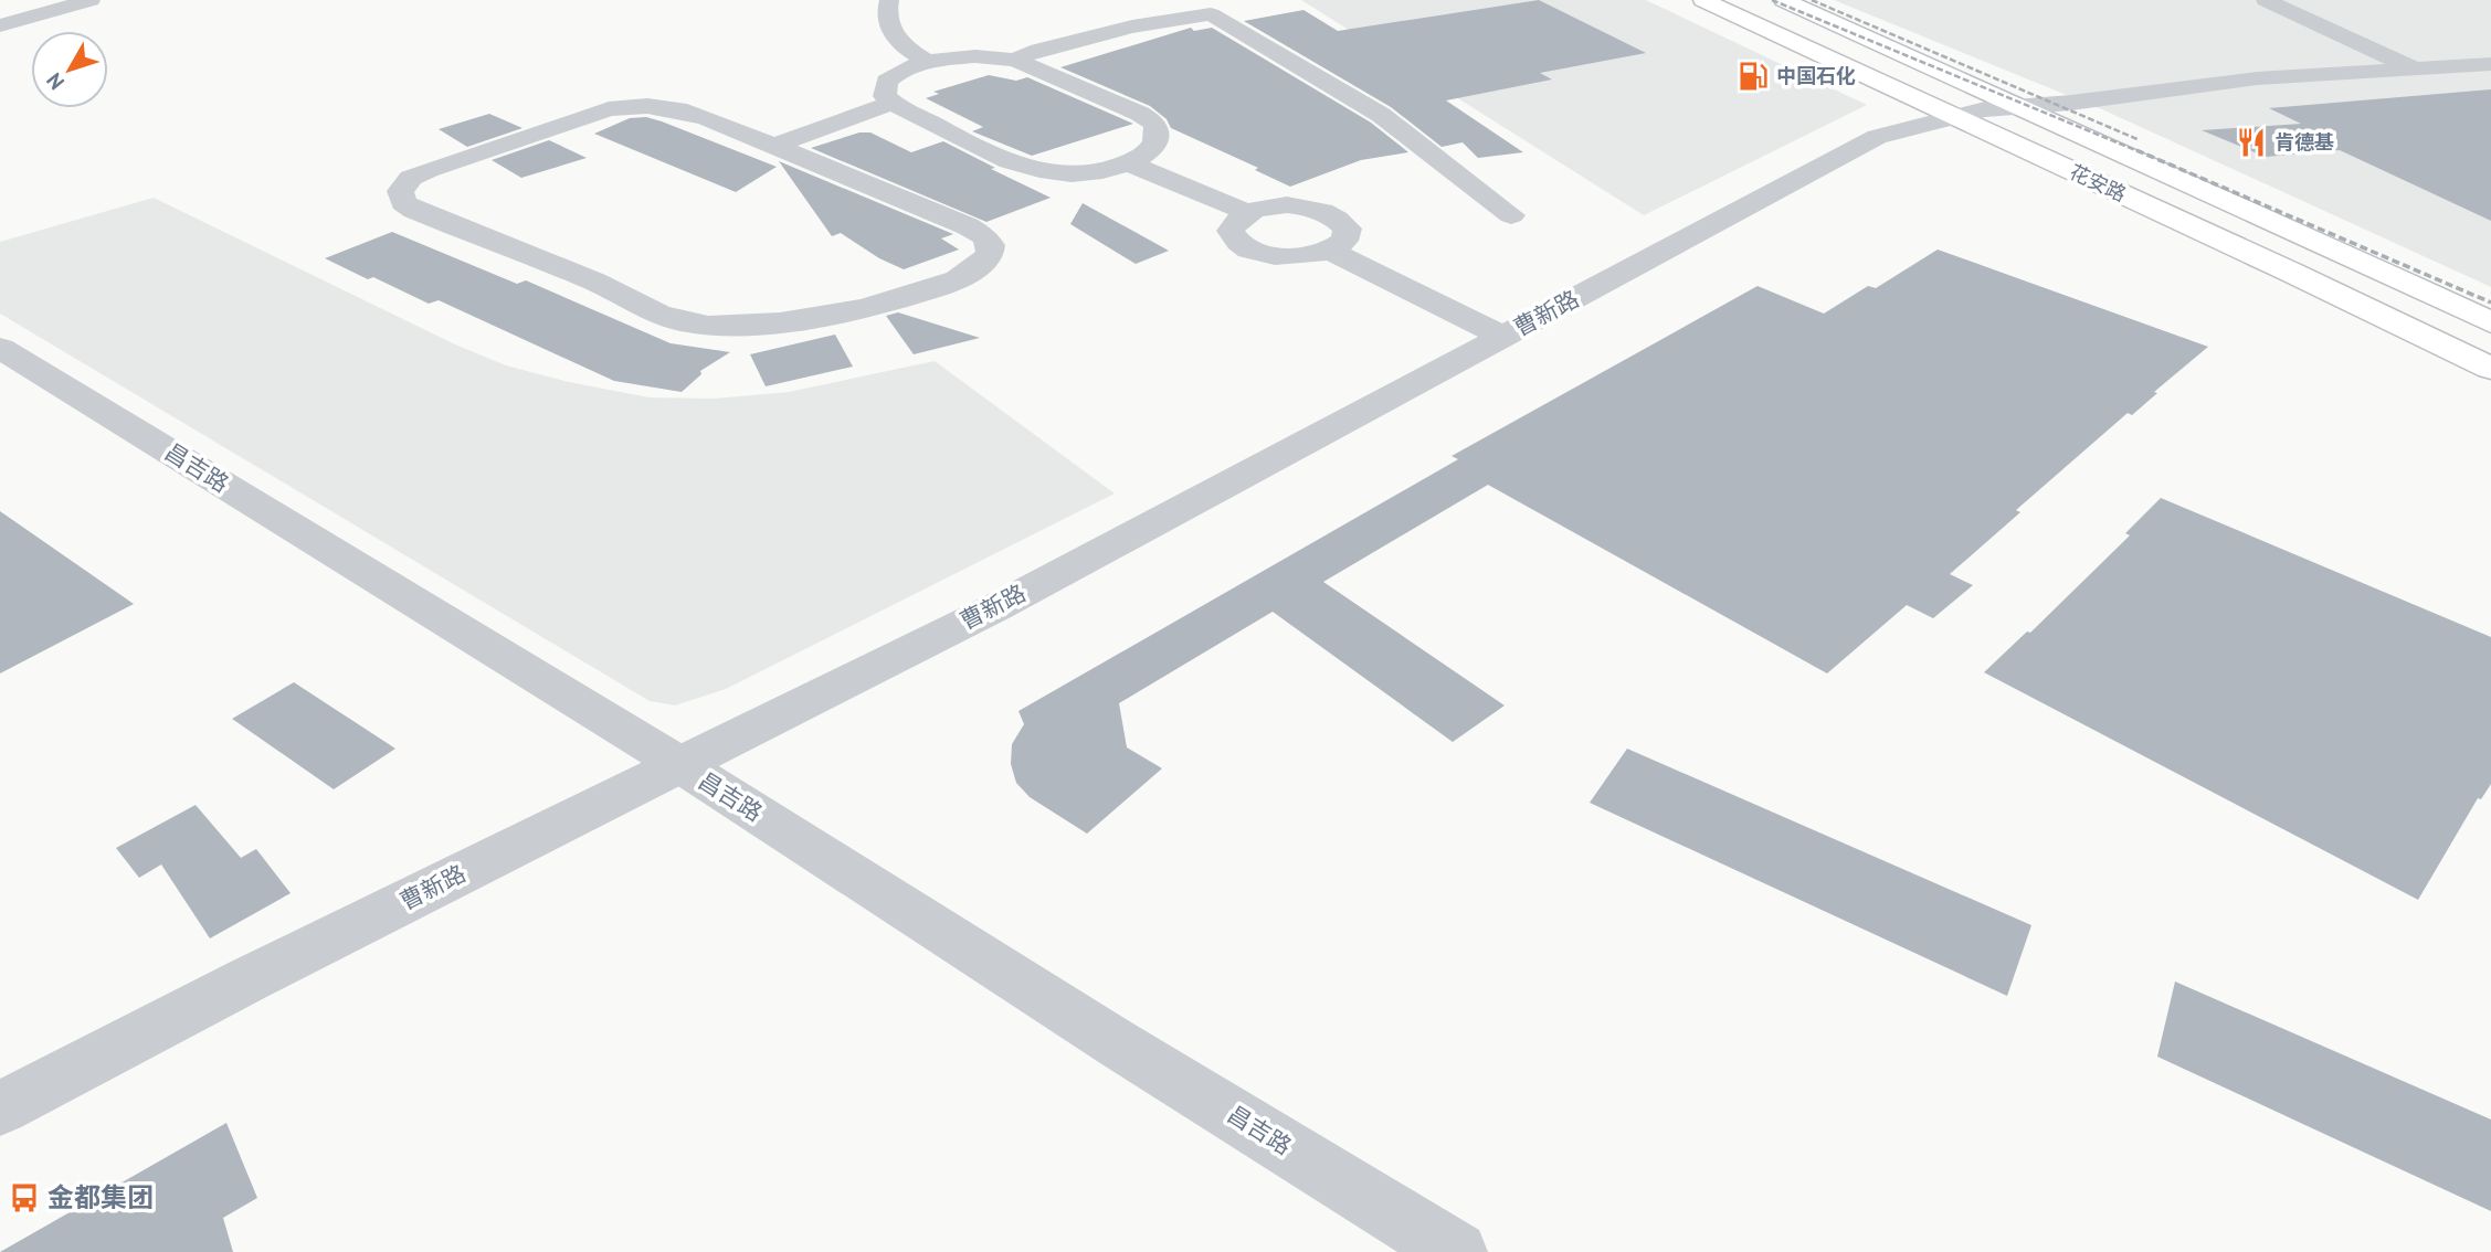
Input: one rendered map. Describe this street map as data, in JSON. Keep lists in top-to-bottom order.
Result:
{
  "streets": {
    "highway": ["花安路"],
    "street": ["曹新路", "昌吉路"]
  },
  "crossings": [
    ["花安路", "曹新路"],
    ["曹新路", "昌吉路"]
  ],
  "places": {
    "fuel station": ["中国石化"],
    "restaurant": ["肯德基"],
    "bus stop": ["金都集团"]
  },
  "north": "bottom left"
}
